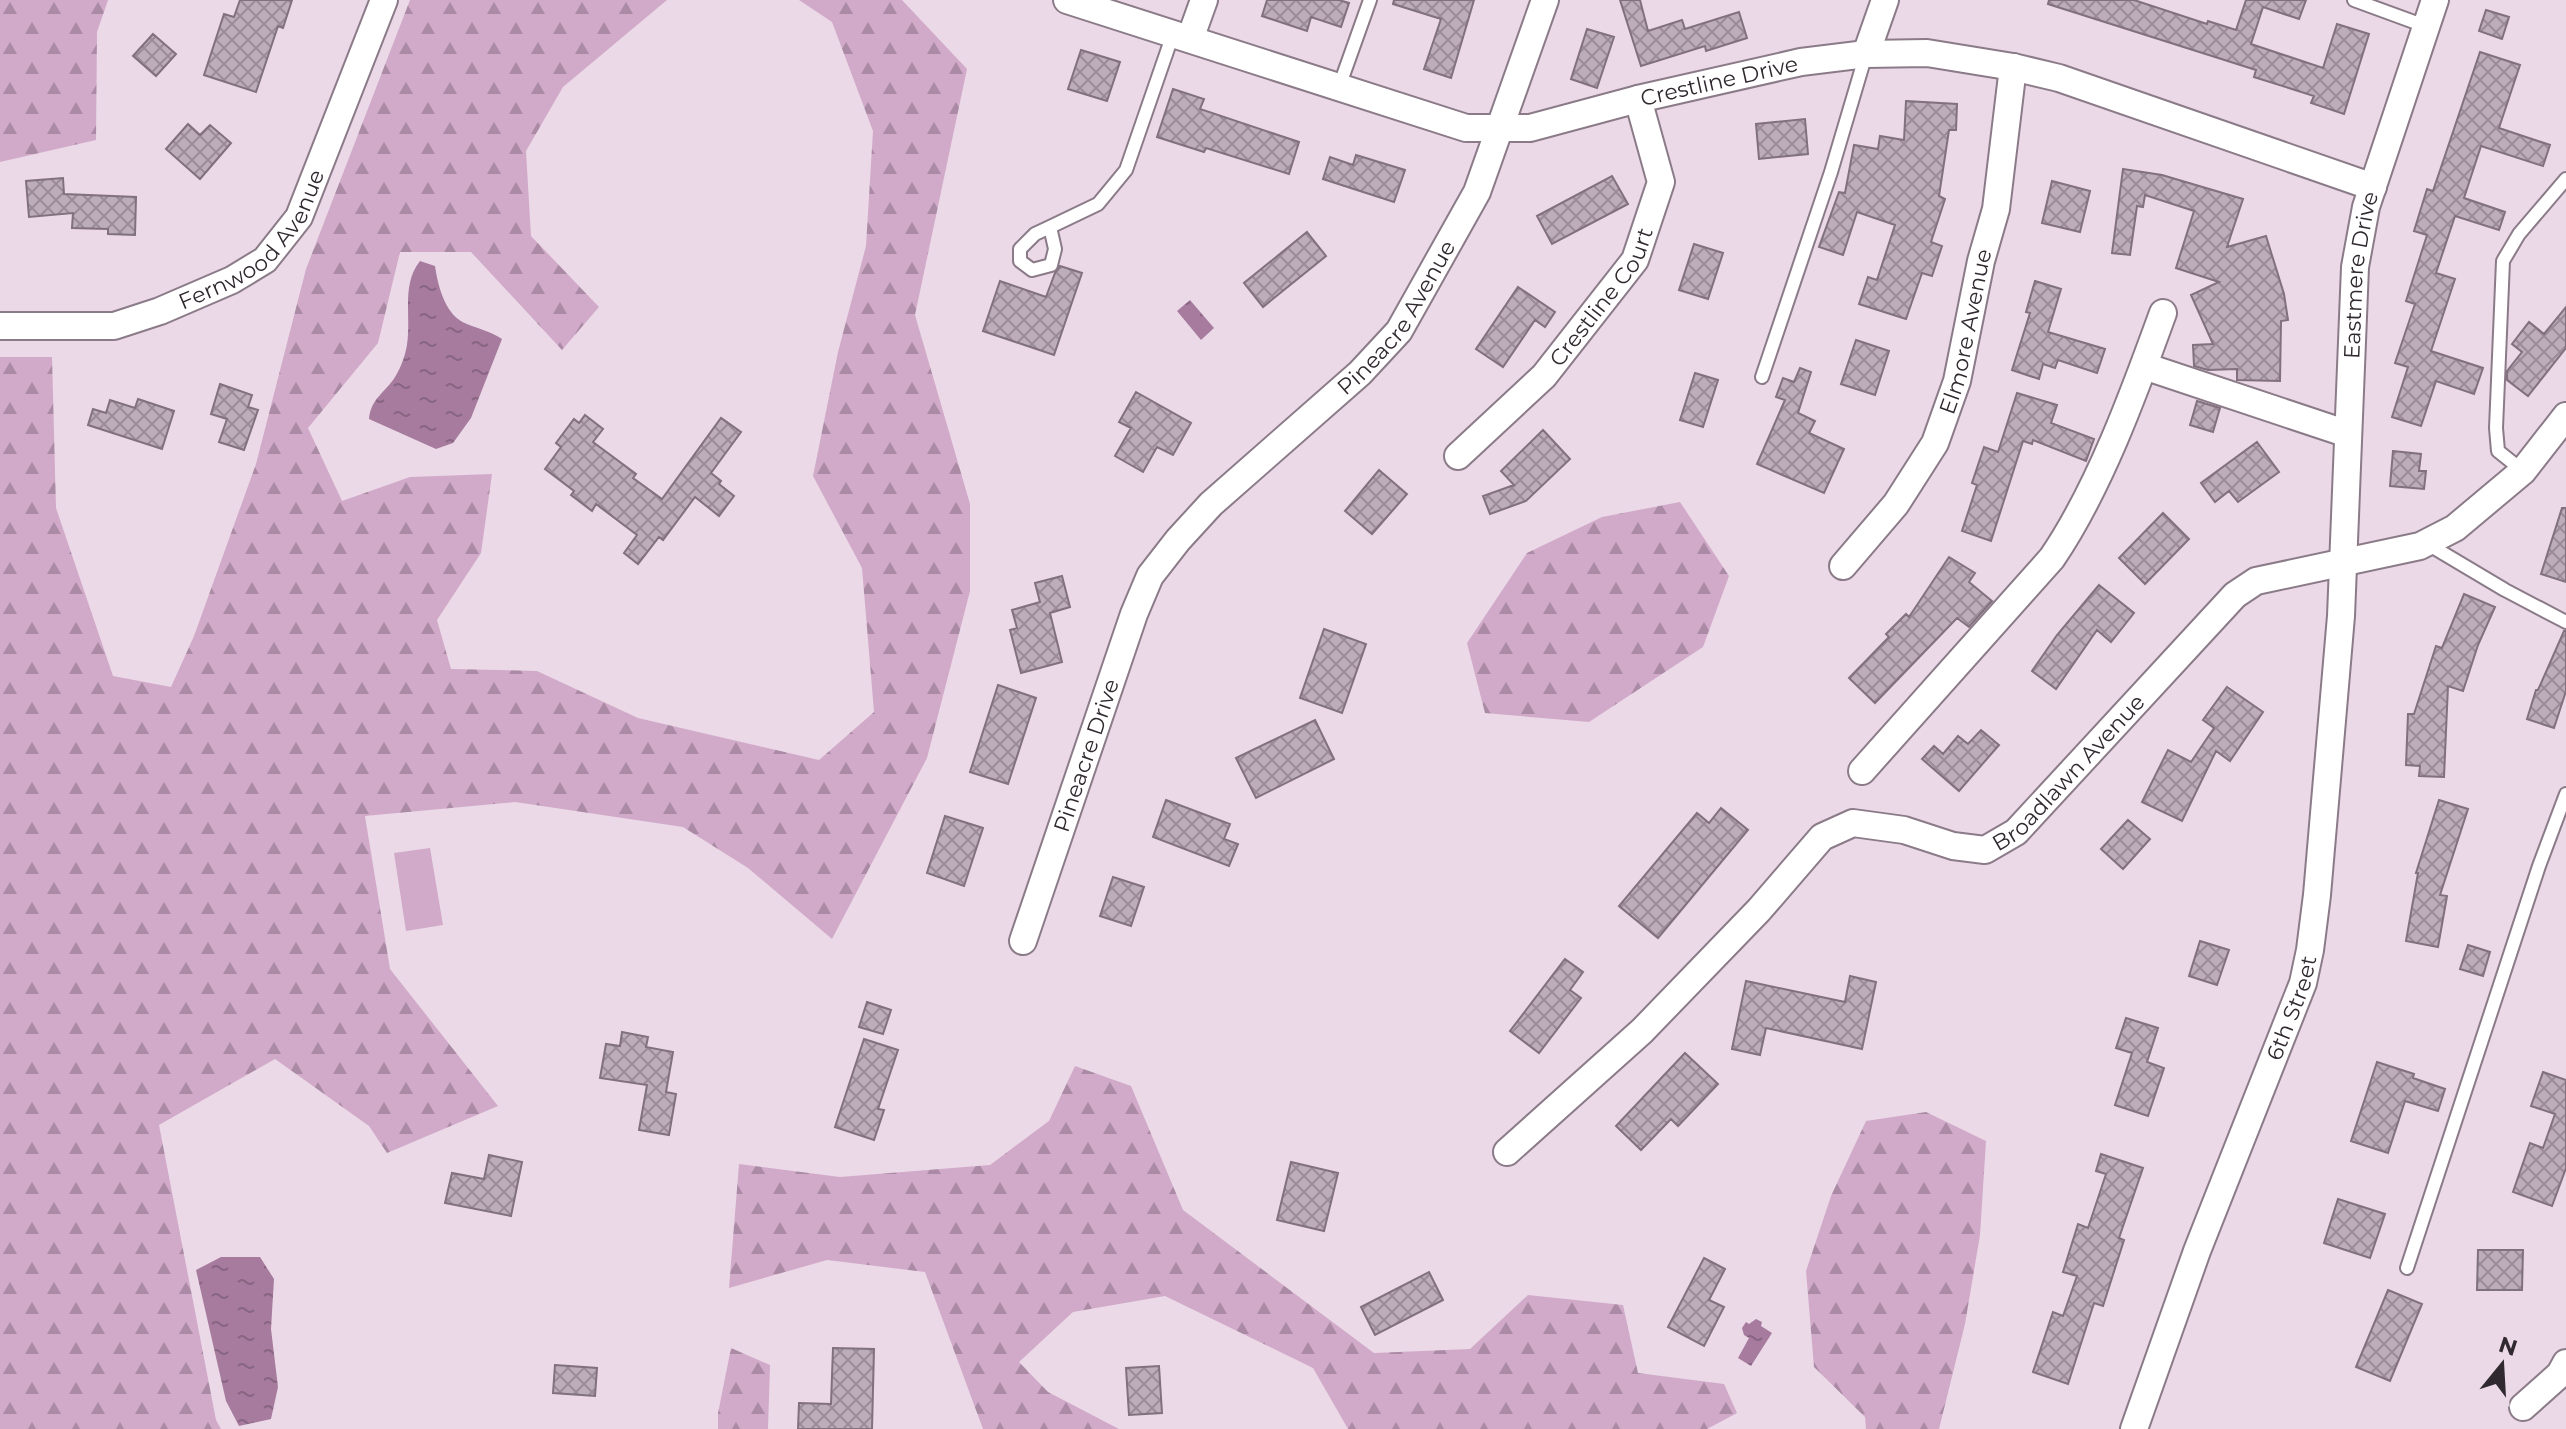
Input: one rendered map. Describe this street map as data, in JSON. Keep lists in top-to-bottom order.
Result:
{
  "streets": {
    "street": [
      "Crestline Drive",
      "Fernwood Avenue",
      "Eastmere Drive",
      "Crestline Court",
      "Pineacre Avenue",
      "Elmore Avenue",
      "Pineacre Drive",
      "Broadlawn Avenue",
      "6th Street"
    ]
  },
  "crossings": [
    ["Crestline Drive", "Eastmere Drive"],
    ["Crestline Drive", "Crestline Court"],
    ["Crestline Drive", "Pineacre Avenue"],
    ["Crestline Drive", "Elmore Avenue"],
    ["Eastmere Drive", "Broadlawn Avenue"],
    ["Eastmere Drive", "6th Street"],
    ["Pineacre Avenue", "Pineacre Drive"],
    ["Broadlawn Avenue", "6th Street"]
  ],
  "north": "top"
}
